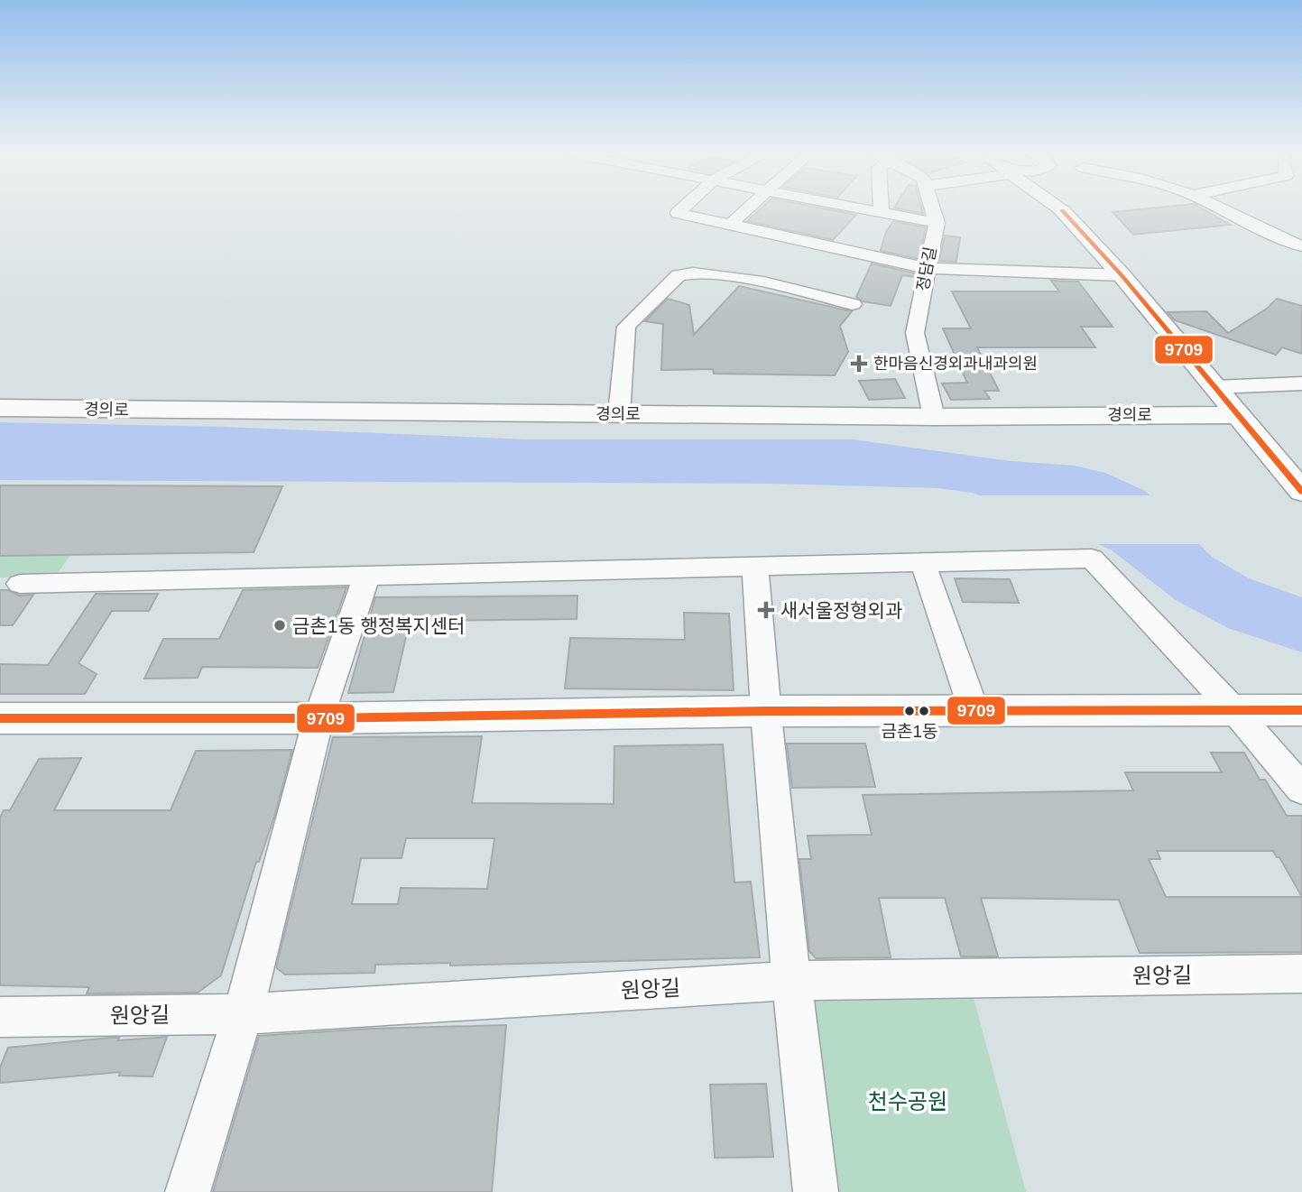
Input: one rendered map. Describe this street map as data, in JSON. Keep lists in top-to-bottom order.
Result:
{
  "streets": {
    "street": ["정담길", "경의로", "원앙길"]
  },
  "crossings": [
    ["정담길", "경의로"]
  ],
  "parks": ["천수공원"],
  "places": {
    "health": ["한마음신경외과내과의원", "새서울정형외과"],
    "other": ["금촌1동 행정복지센터", "금촌1동"]
  },
  "lines": ["transit line 9709"]
}
